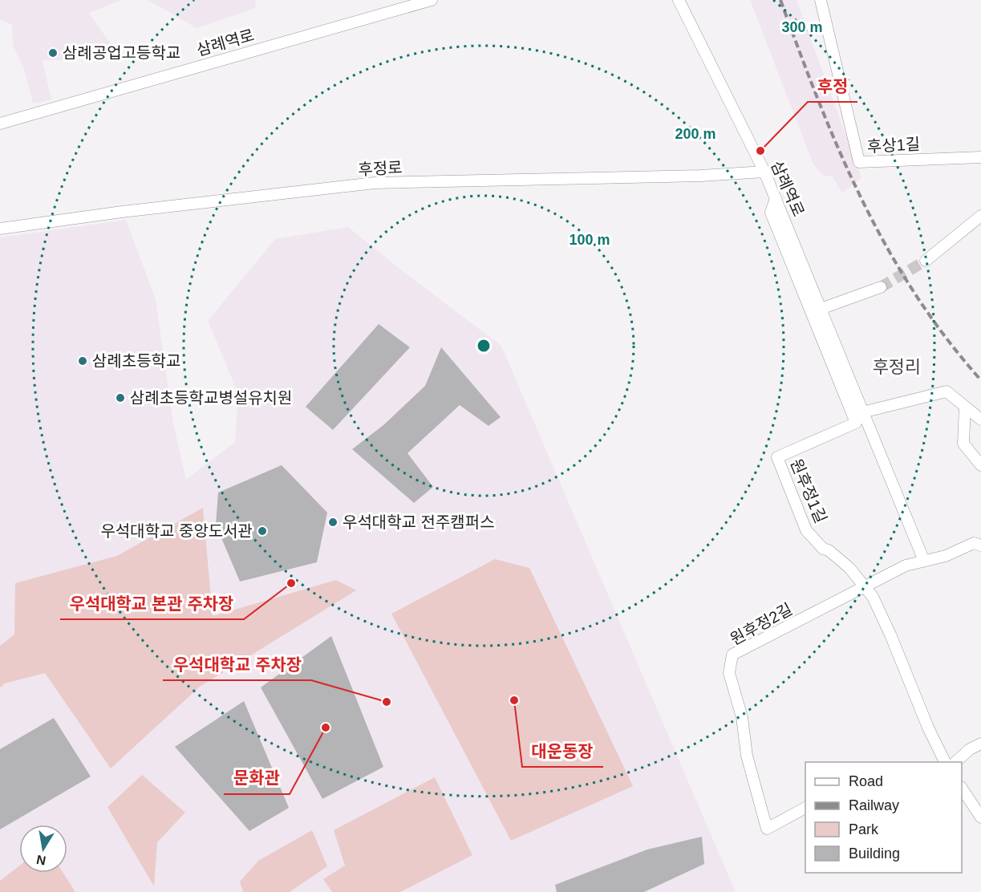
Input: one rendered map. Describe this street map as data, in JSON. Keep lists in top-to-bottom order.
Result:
{
  "streets": {
    "street": [
      "삼례역로",
      "후상1길",
      "후정로",
      "원후정1길",
      "원후정2길"
    ]
  },
  "crossings": [
    ["삼례역로", "후정로"],
    ["삼례역로", "원후정2길"],
    ["원후정1길", "원후정2길"]
  ],
  "districts": ["후정리"],
  "places": [
    "삼례공업고등학교",
    "후정",
    "삼례초등학교",
    "삼례초등학교병설유치원",
    "우석대학교 전주캠퍼스",
    "우석대학교 중앙도서관",
    "우석대학교 본관 주차장",
    "대운동장",
    "우석대학교 주차장",
    "문화관"
  ],
  "legend": [
    "Road",
    "Railway",
    "Park",
    "Building"
  ],
  "north": "bottom",
  "rings": ["300 m", "200 m", "100 m"]
}
